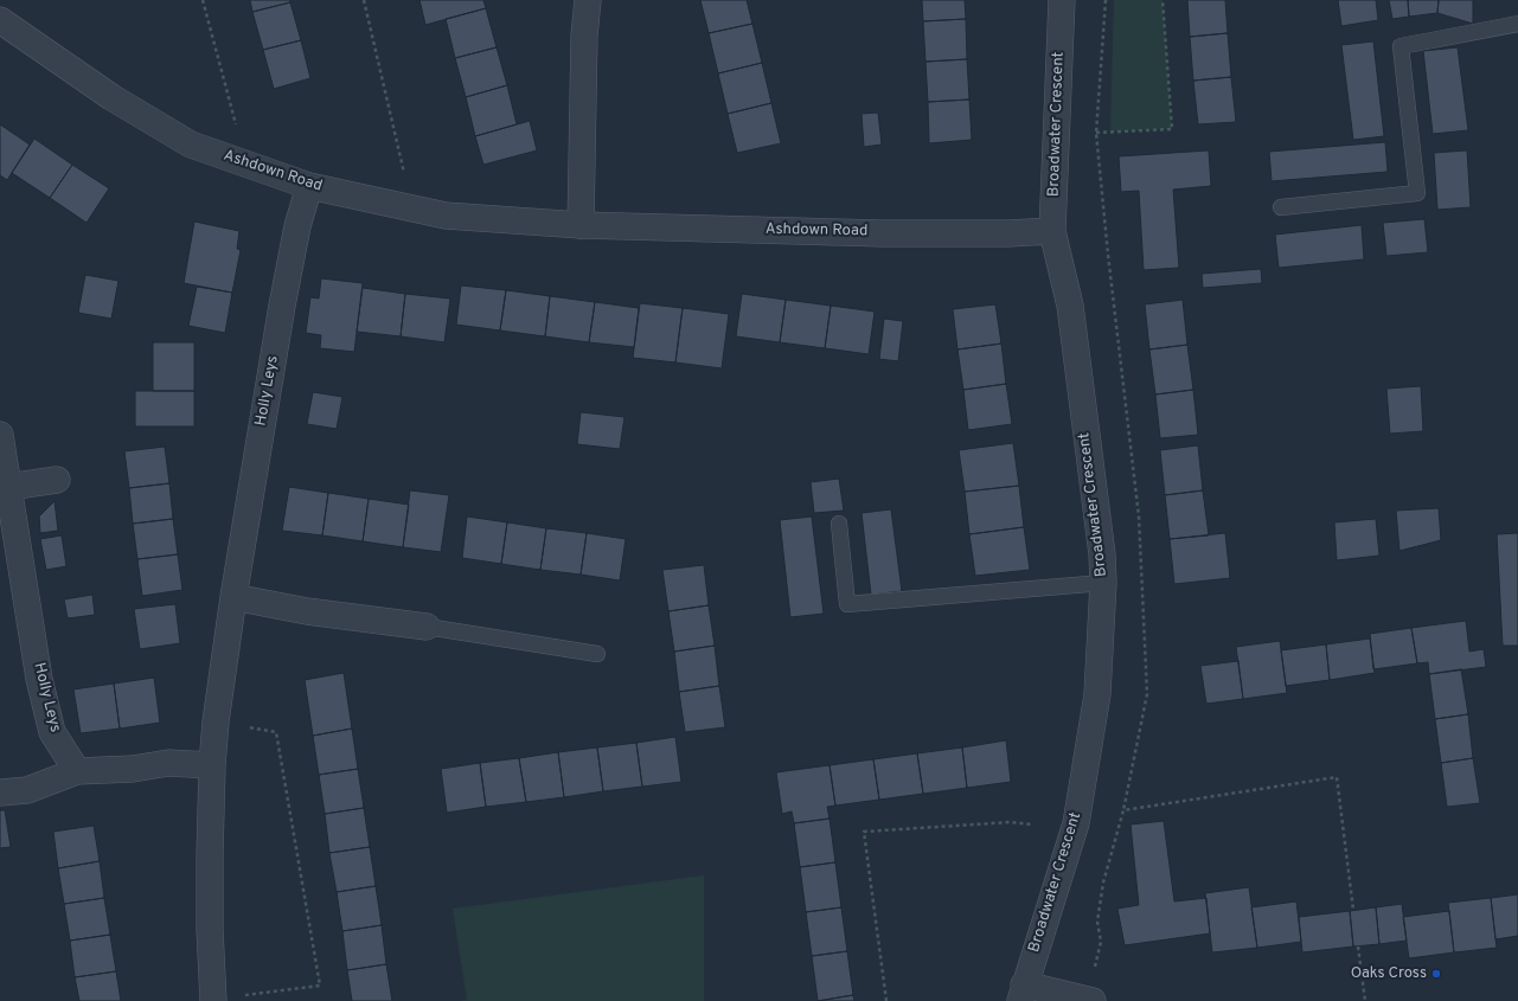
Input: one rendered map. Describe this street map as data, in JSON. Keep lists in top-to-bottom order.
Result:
{
  "streets": {
    "street": ["Broadwater Crescent", "Ashdown Road", "Holly Leys"]
  },
  "crossings": [
    ["Broadwater Crescent", "Ashdown Road"],
    ["Ashdown Road", "Holly Leys"]
  ],
  "places": ["Oaks Cross"]
}
